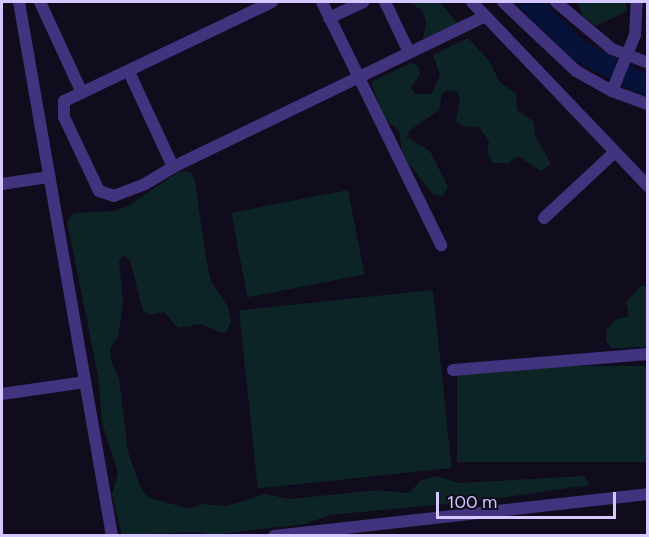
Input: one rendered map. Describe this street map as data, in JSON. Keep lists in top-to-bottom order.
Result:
{
  "scale_bar": "100 m"
}
